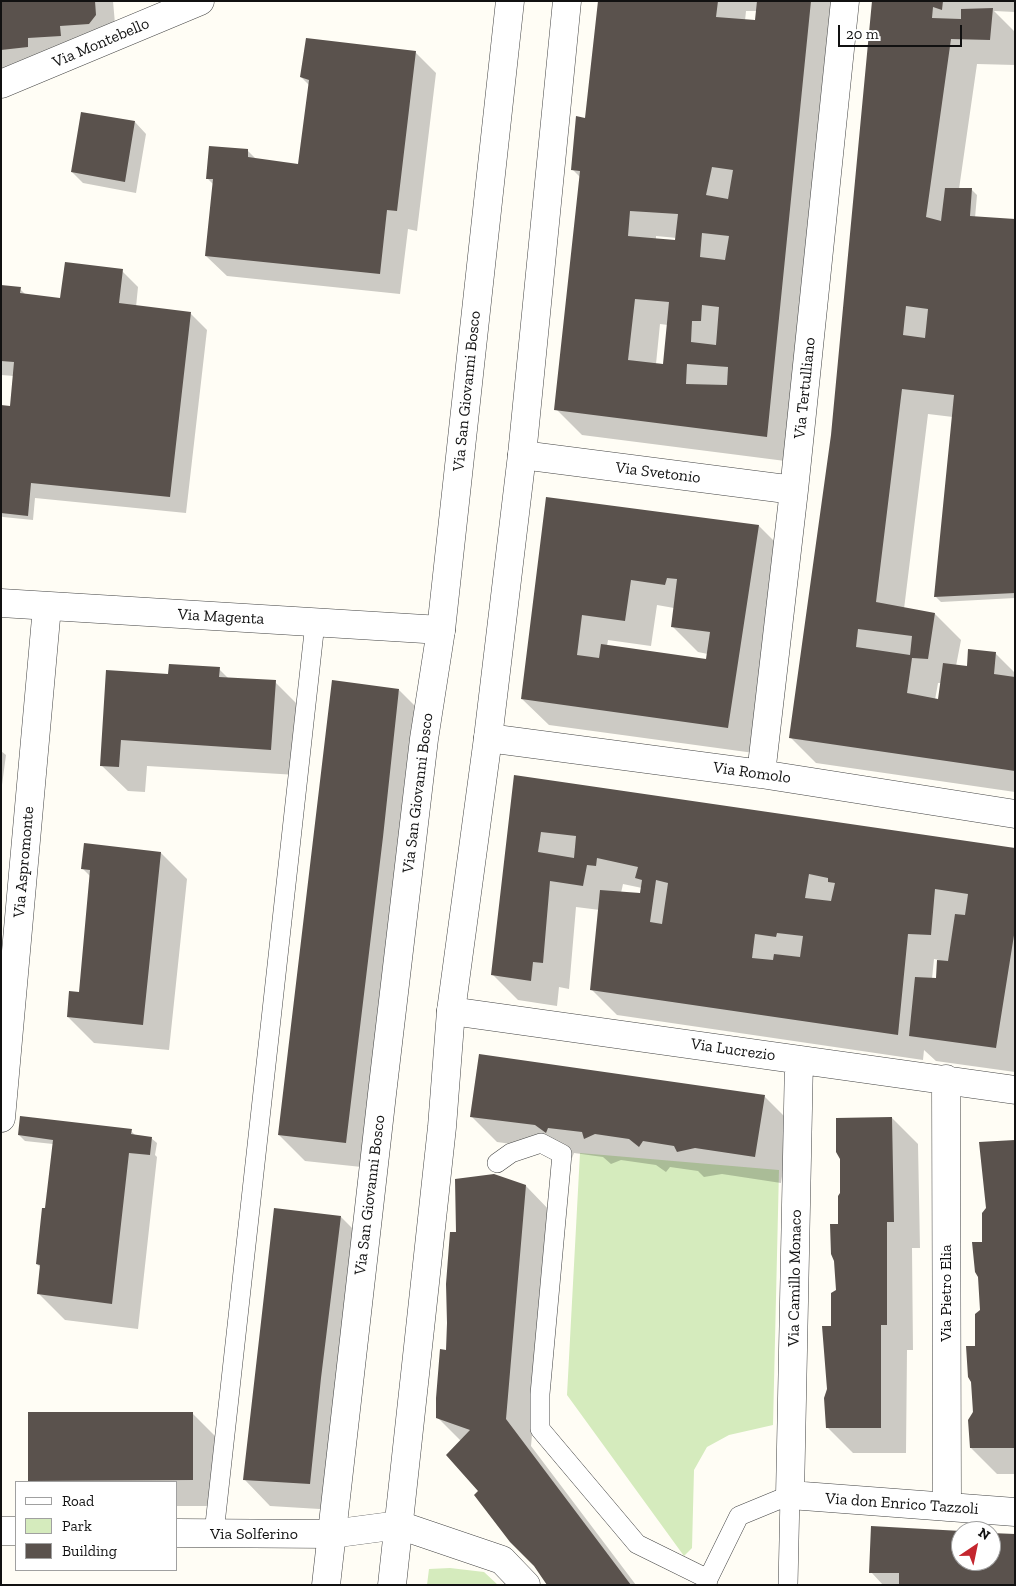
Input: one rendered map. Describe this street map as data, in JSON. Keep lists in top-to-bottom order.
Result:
{
  "streets": {
    "street": [
      "Via Montebello",
      "Via Tertulliano",
      "Via San Giovanni Bosco",
      "Via Svetonio",
      "Via Magenta",
      "Via Romolo",
      "Via Aspromonte",
      "Via Lucrezio",
      "Via Camillo Monaco",
      "Via Pietro Elia",
      "Via don Enrico Tazzoli",
      "Via Solferino"
    ]
  },
  "crossings": [
    ["Via Tertulliano", "Via Svetonio"],
    ["Via Tertulliano", "Via Romolo"],
    ["Via San Giovanni Bosco", "Via Magenta"],
    ["Via San Giovanni Bosco", "Via Solferino"],
    ["Via Magenta", "Via Aspromonte"],
    ["Via Lucrezio", "Via Camillo Monaco"],
    ["Via Lucrezio", "Via Pietro Elia"],
    ["Via Camillo Monaco", "Via don Enrico Tazzoli"],
    ["Via Pietro Elia", "Via don Enrico Tazzoli"]
  ],
  "legend": ["Road", "Park", "Building"],
  "scale_bar": "20 m",
  "north": "top right"
}
